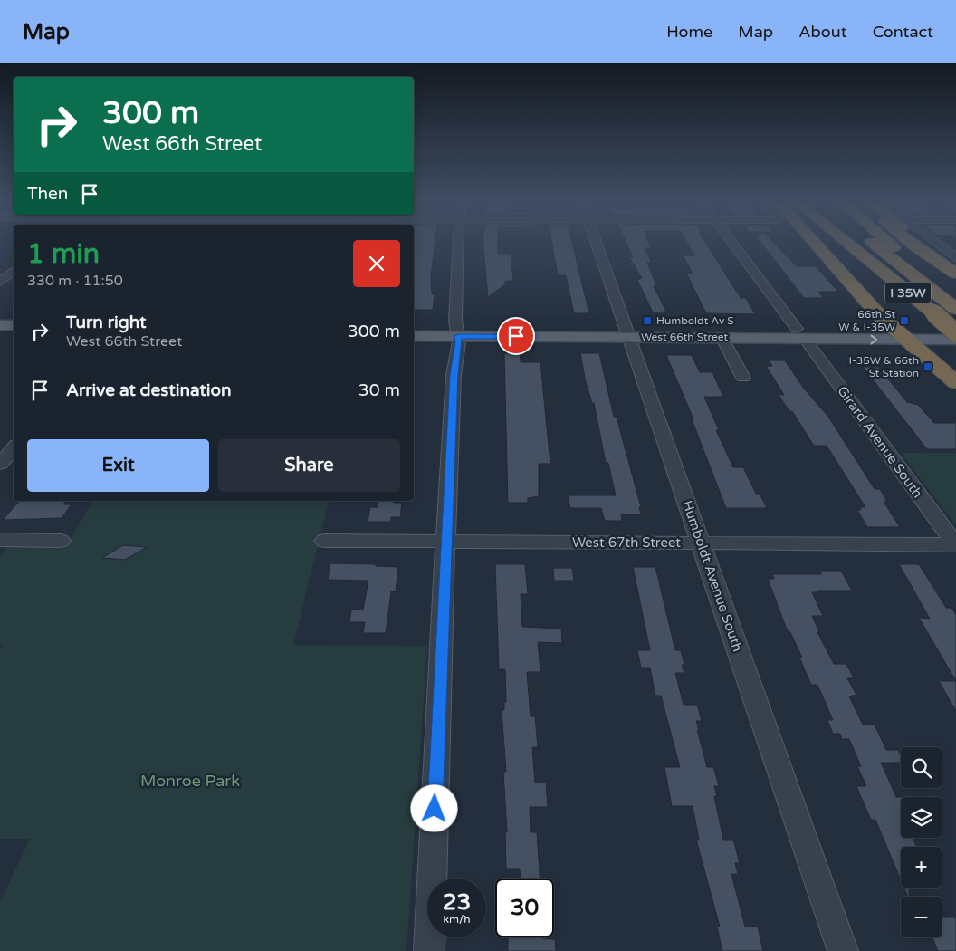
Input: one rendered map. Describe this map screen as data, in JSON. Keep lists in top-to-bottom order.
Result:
{
  "streets": {
    "highway": ["I 35W"],
    "main road": ["West 66th Street"],
    "street": ["Girard Avenue South", "West 67th Street", "Humboldt Avenue South"]
  },
  "crossings": [
    ["West 66th Street", "Girard Avenue South"],
    ["West 66th Street", "Humboldt Avenue South"],
    ["Girard Avenue South", "West 67th Street"],
    ["West 67th Street", "Humboldt Avenue South"]
  ],
  "parks": ["Monroe Park"],
  "places": {
    "transit": ["Humboldt Av S", "66th St W & I-35W", "I-35W & 66th St Station"]
  },
  "page": {
    "header": "Map",
    "nav": [
      "Home",
      "Map",
      "About",
      "Contact"
    ],
    "turn": ["300 m", "West 66th Street"],
    "then": "Then",
    "heading": ["1 min", "330 m · 11:50"],
    "list": [
      {
        "name": "Turn right",
        "note": "West 66th Street",
        "value": "300 m"
      },
      {
        "name": "Arrive at destination",
        "value": "30 m"
      }
    ],
    "buttons": ["Exit", "Share"],
    "map_buttons": ["+", "−"],
    "speed": "23 km/h",
    "limit": "30"
  }
}
